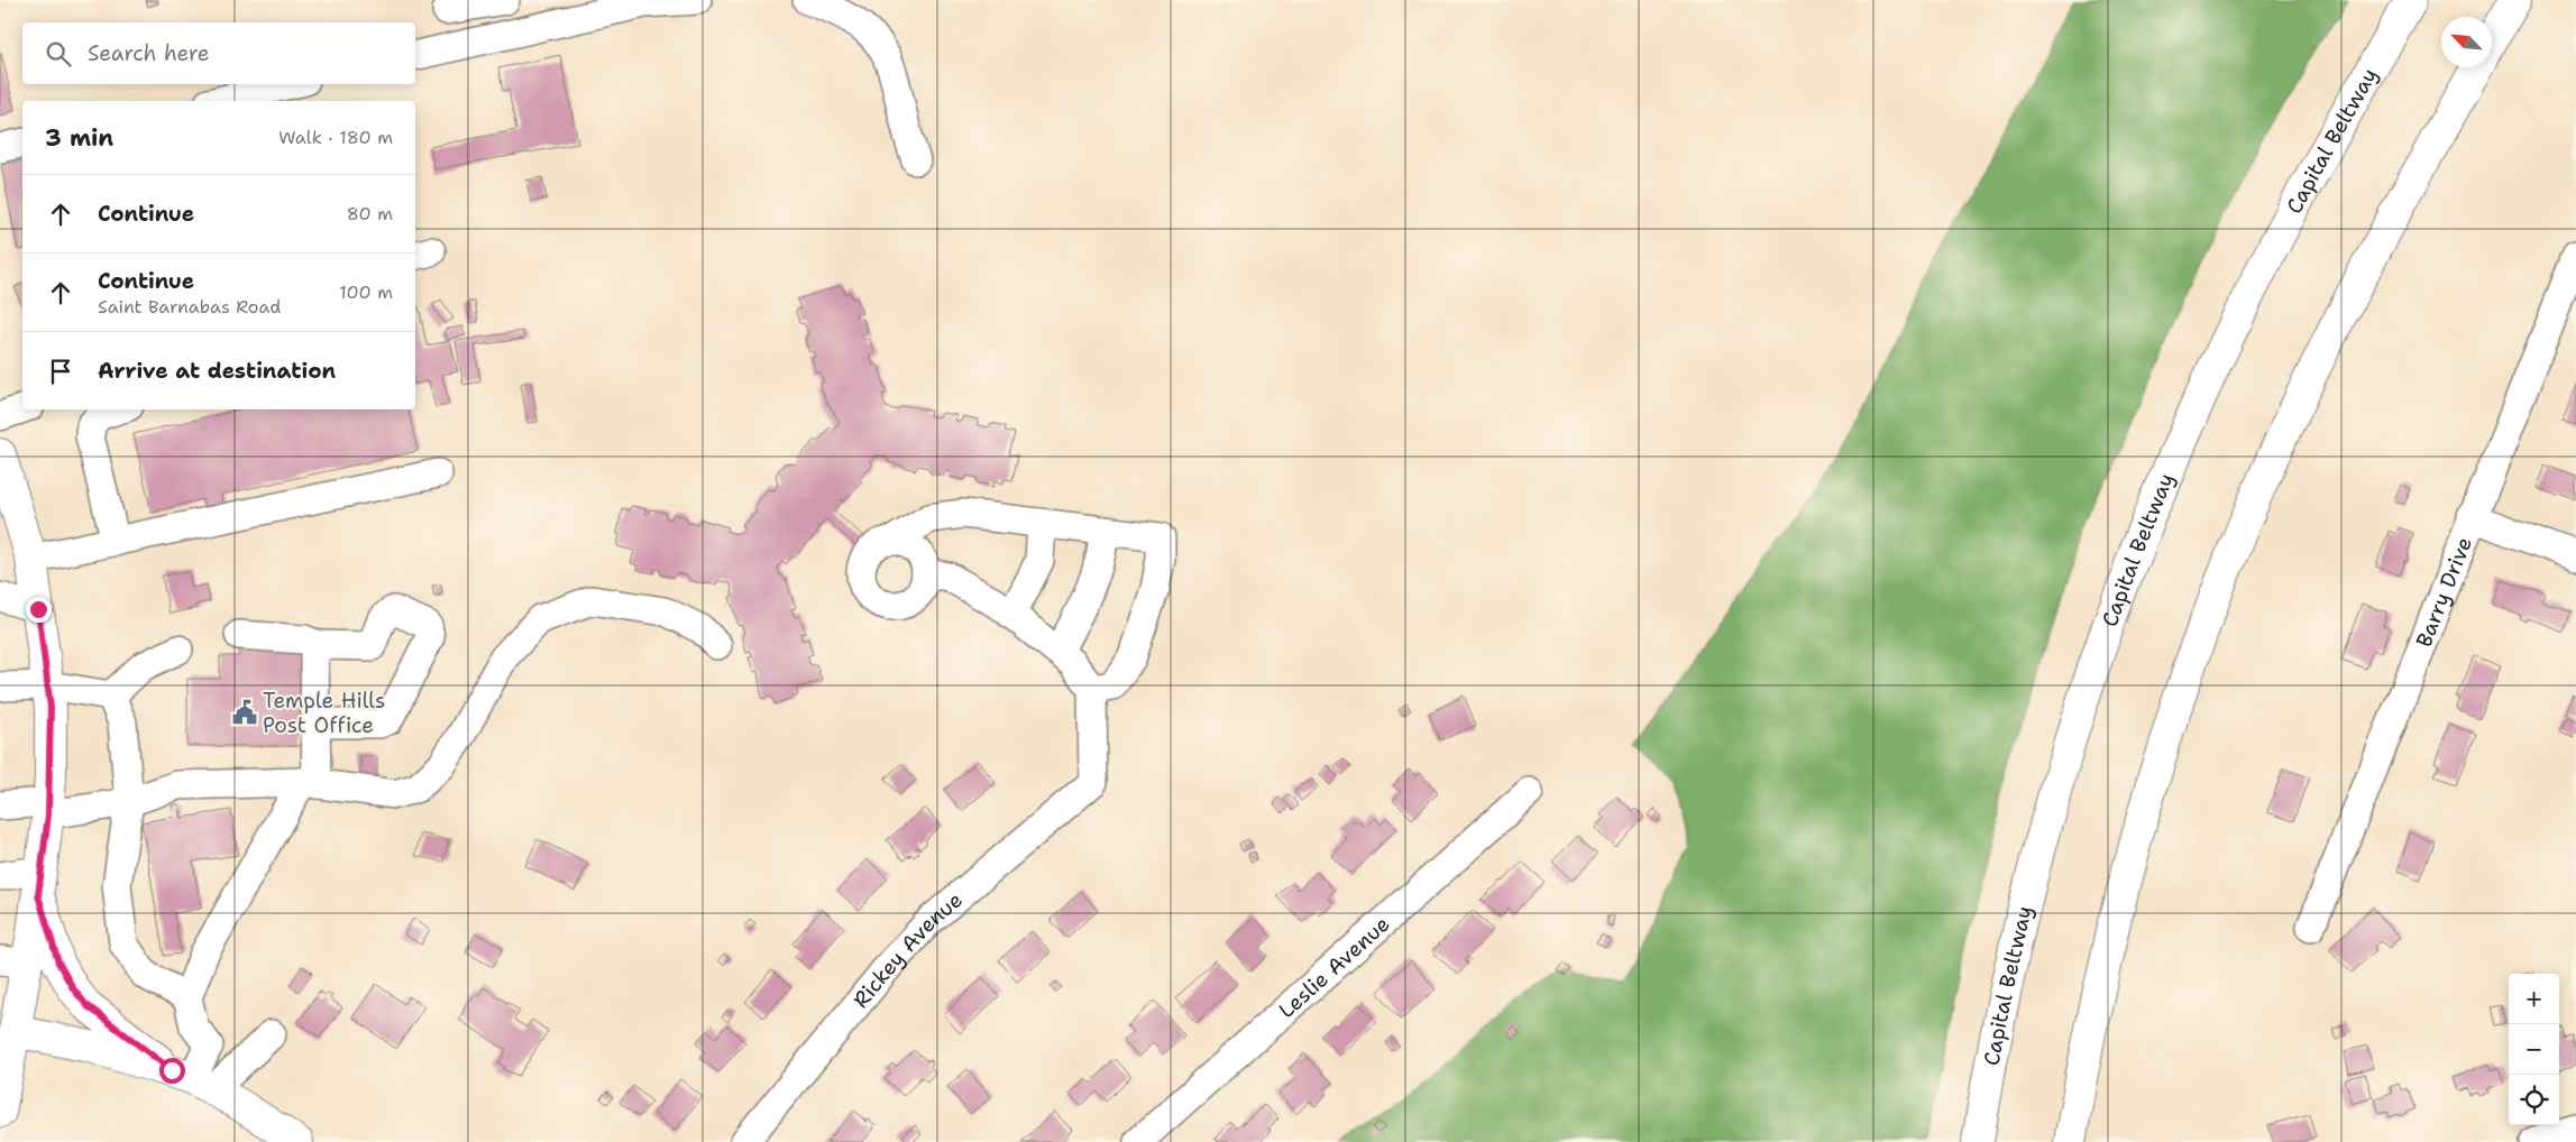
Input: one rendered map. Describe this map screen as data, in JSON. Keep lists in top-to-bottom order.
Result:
{
  "streets": {
    "main road": ["Capital Beltway"],
    "street": ["Barry Drive", "Rickey Avenue", "Leslie Avenue"]
  },
  "places": {
    "public building": ["Temple Hills Post Office"]
  },
  "north": "top left",
  "page": {
    "search": "Search here",
    "heading": ["3 min", "Walk · 180 m"],
    "list": [
      ["Continue", "80 m"],
      ["Continue", "Saint Barnabas Road", "100 m"],
      "Arrive at destination"
    ],
    "map_buttons": ["+", "−"]
  }
}
